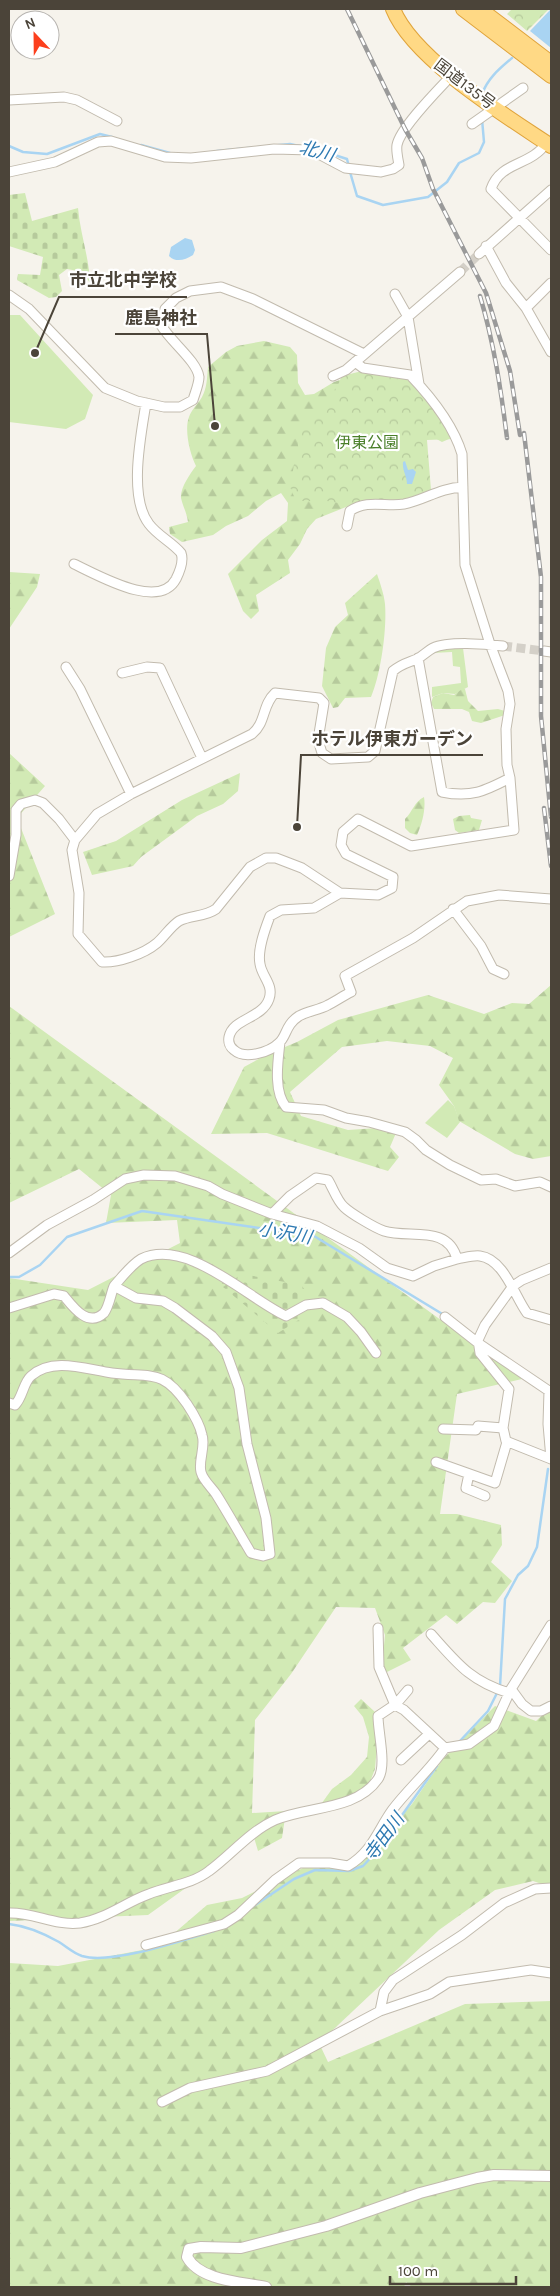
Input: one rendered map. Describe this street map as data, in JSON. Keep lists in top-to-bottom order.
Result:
{
  "streets": {
    "highway": ["国道135号"]
  },
  "water": ["北川", "小沢川", "寺田川"],
  "parks": ["伊東公園"],
  "places": ["市立北中学校", "鹿島神社", "ホテル伊東ガーデン"],
  "scale_bar": "100 m",
  "north": "top"
}
